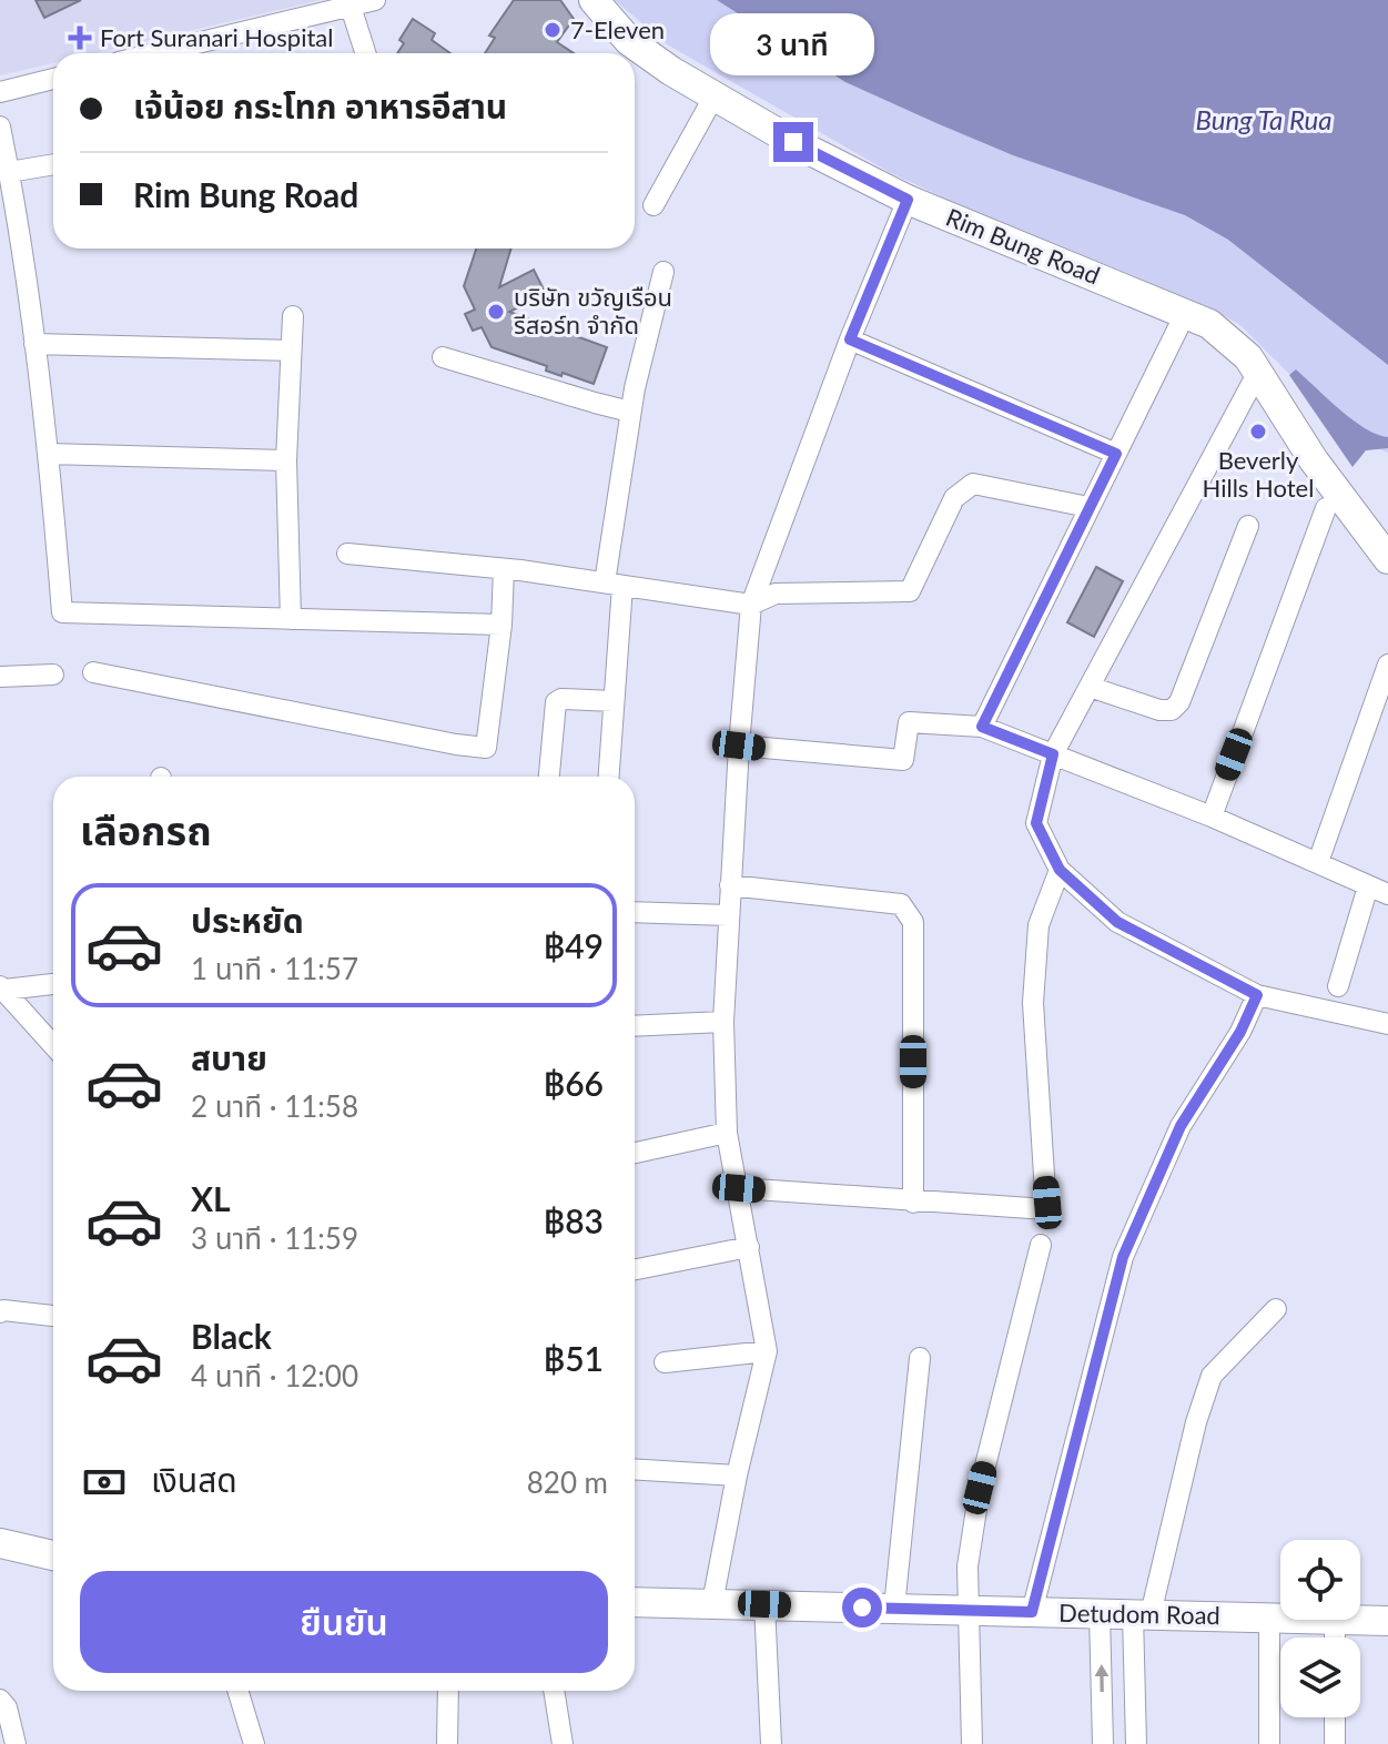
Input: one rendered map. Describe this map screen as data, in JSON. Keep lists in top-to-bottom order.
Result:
{
  "streets": {
    "main road": ["Rim Bung Road", "Detudom Road"]
  },
  "water": ["Bung Ta Rua"],
  "places": {
    "other": ["7-Eleven", "บริษัท ขวัญเรือน รีสอร์ท จำกัด", "Beverly Hills Hotel"],
    "health": ["Fort Suranari Hospital"]
  },
  "page": {
    "bubble": "3 นาที",
    "banner": ["เจ้น้อย กระโทก อาหารอีสาน", "Rim Bung Road"],
    "heading": "เลือกรถ",
    "list": [
      {
        "name": "ประหยัด",
        "note": "1 นาที · 11:57",
        "value": "฿49"
      },
      {
        "name": "สบาย",
        "note": "2 นาที · 11:58",
        "value": "฿66"
      },
      {
        "name": "XL",
        "note": "3 นาที · 11:59",
        "value": "฿83"
      },
      {
        "name": "Black",
        "note": "4 นาที · 12:00",
        "value": "฿51"
      }
    ],
    "pay": ["เงินสด", "820 m"],
    "buttons": "ยืนยัน"
  }
}
